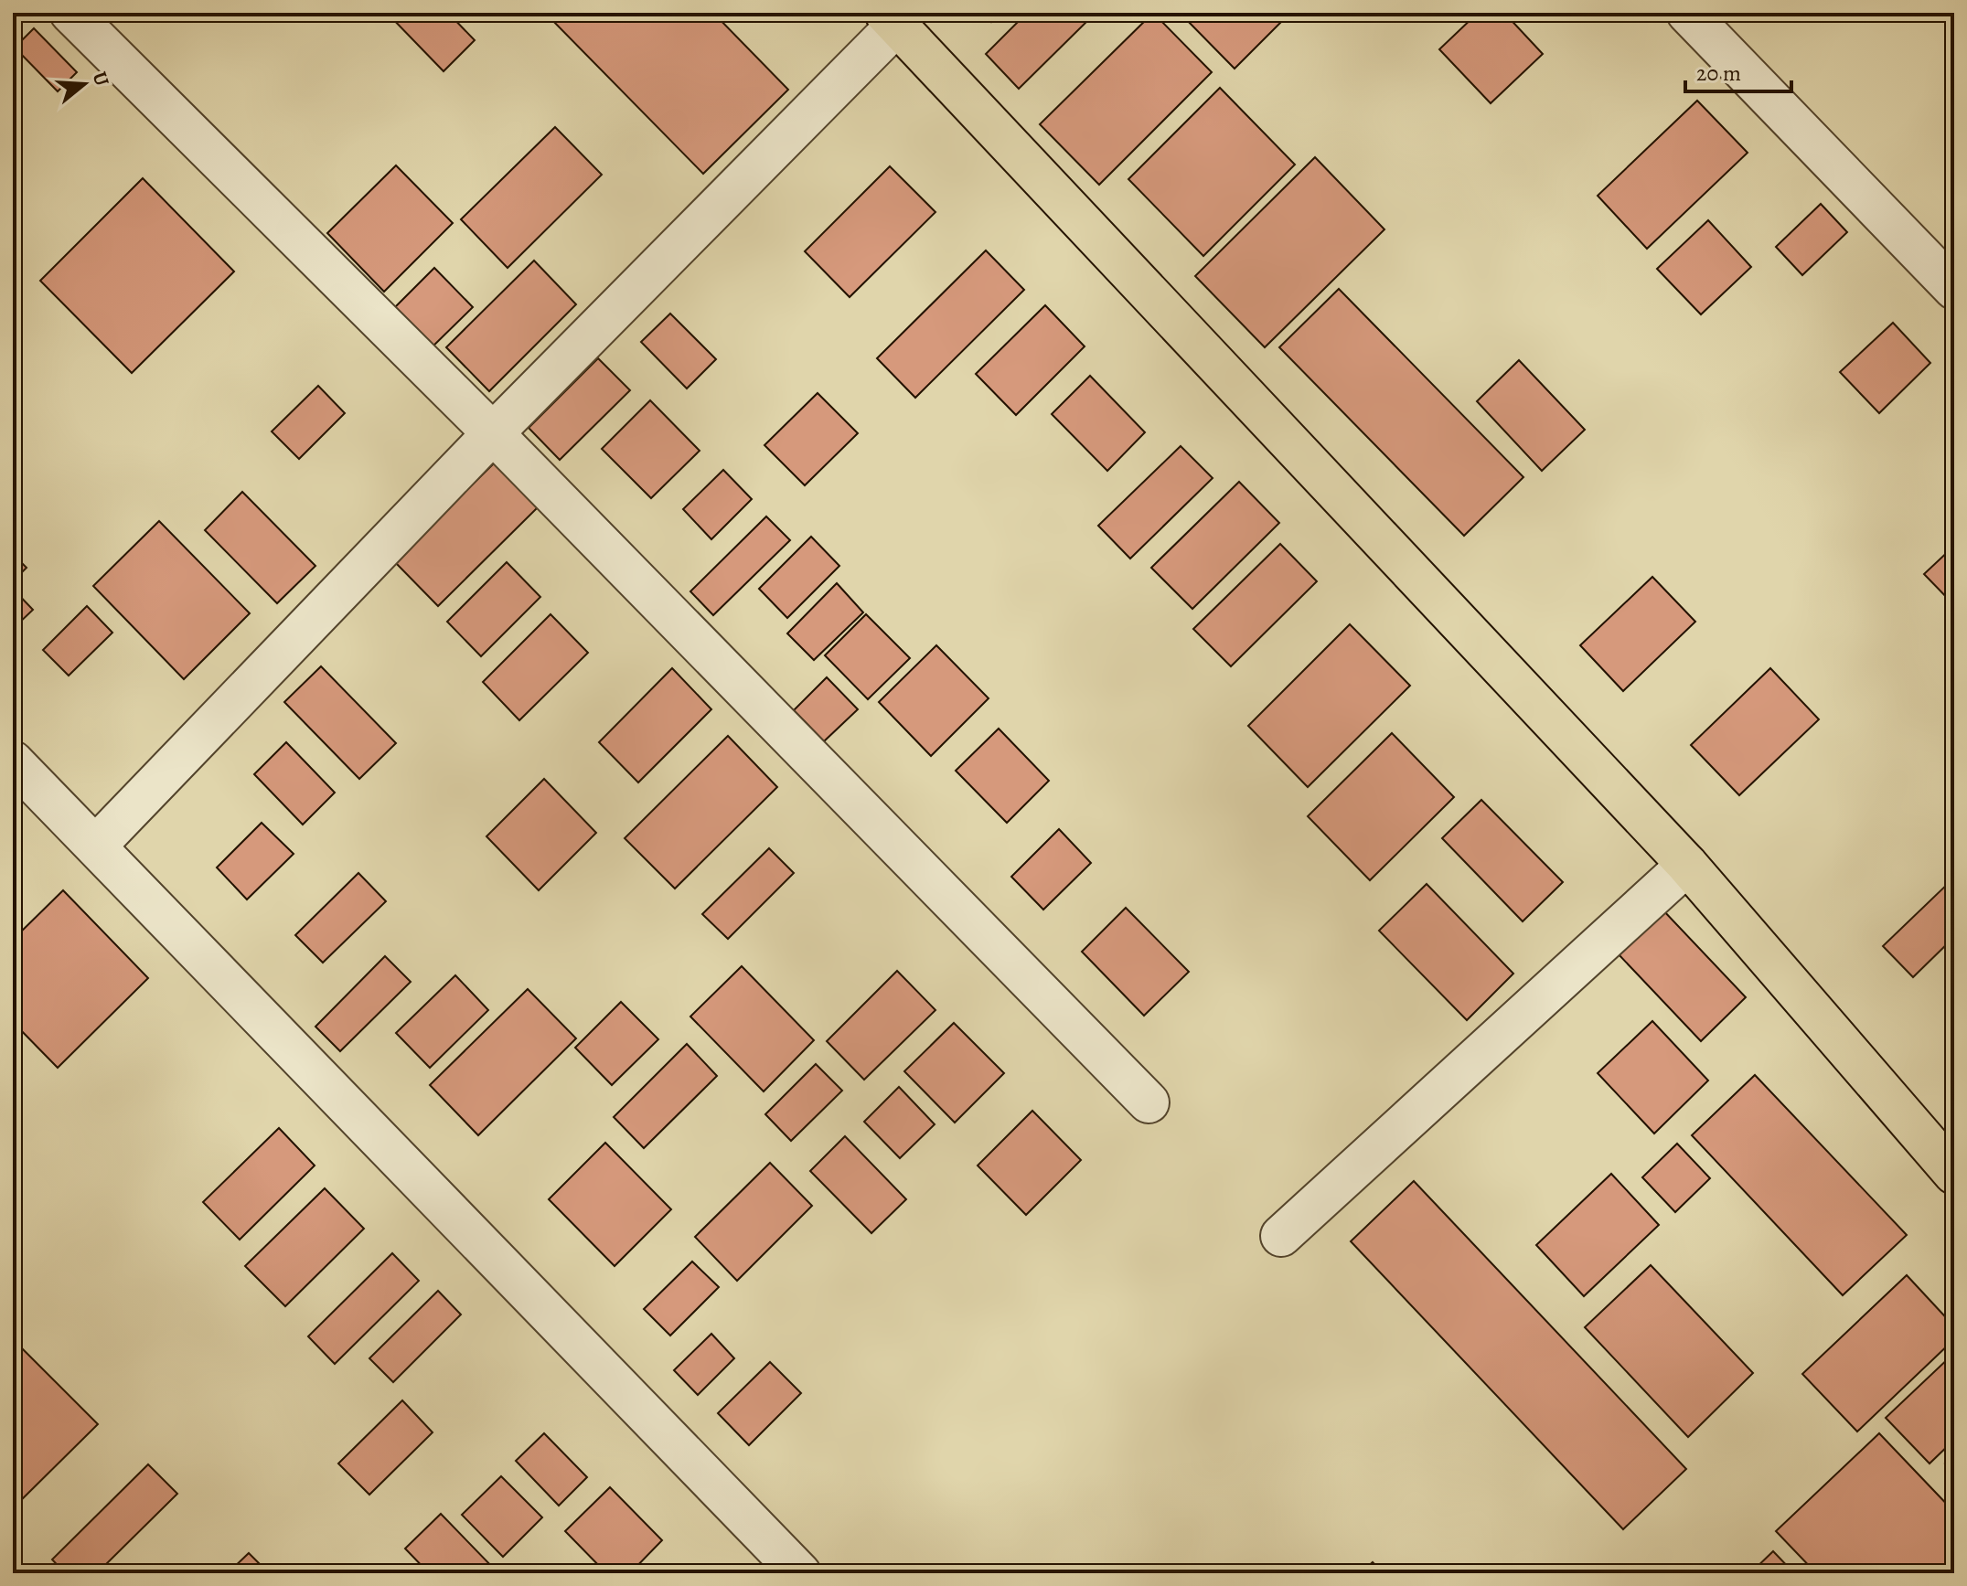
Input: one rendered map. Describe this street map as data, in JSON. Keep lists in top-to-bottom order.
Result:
{
  "scale_bar": "20 m",
  "north": "right"
}
